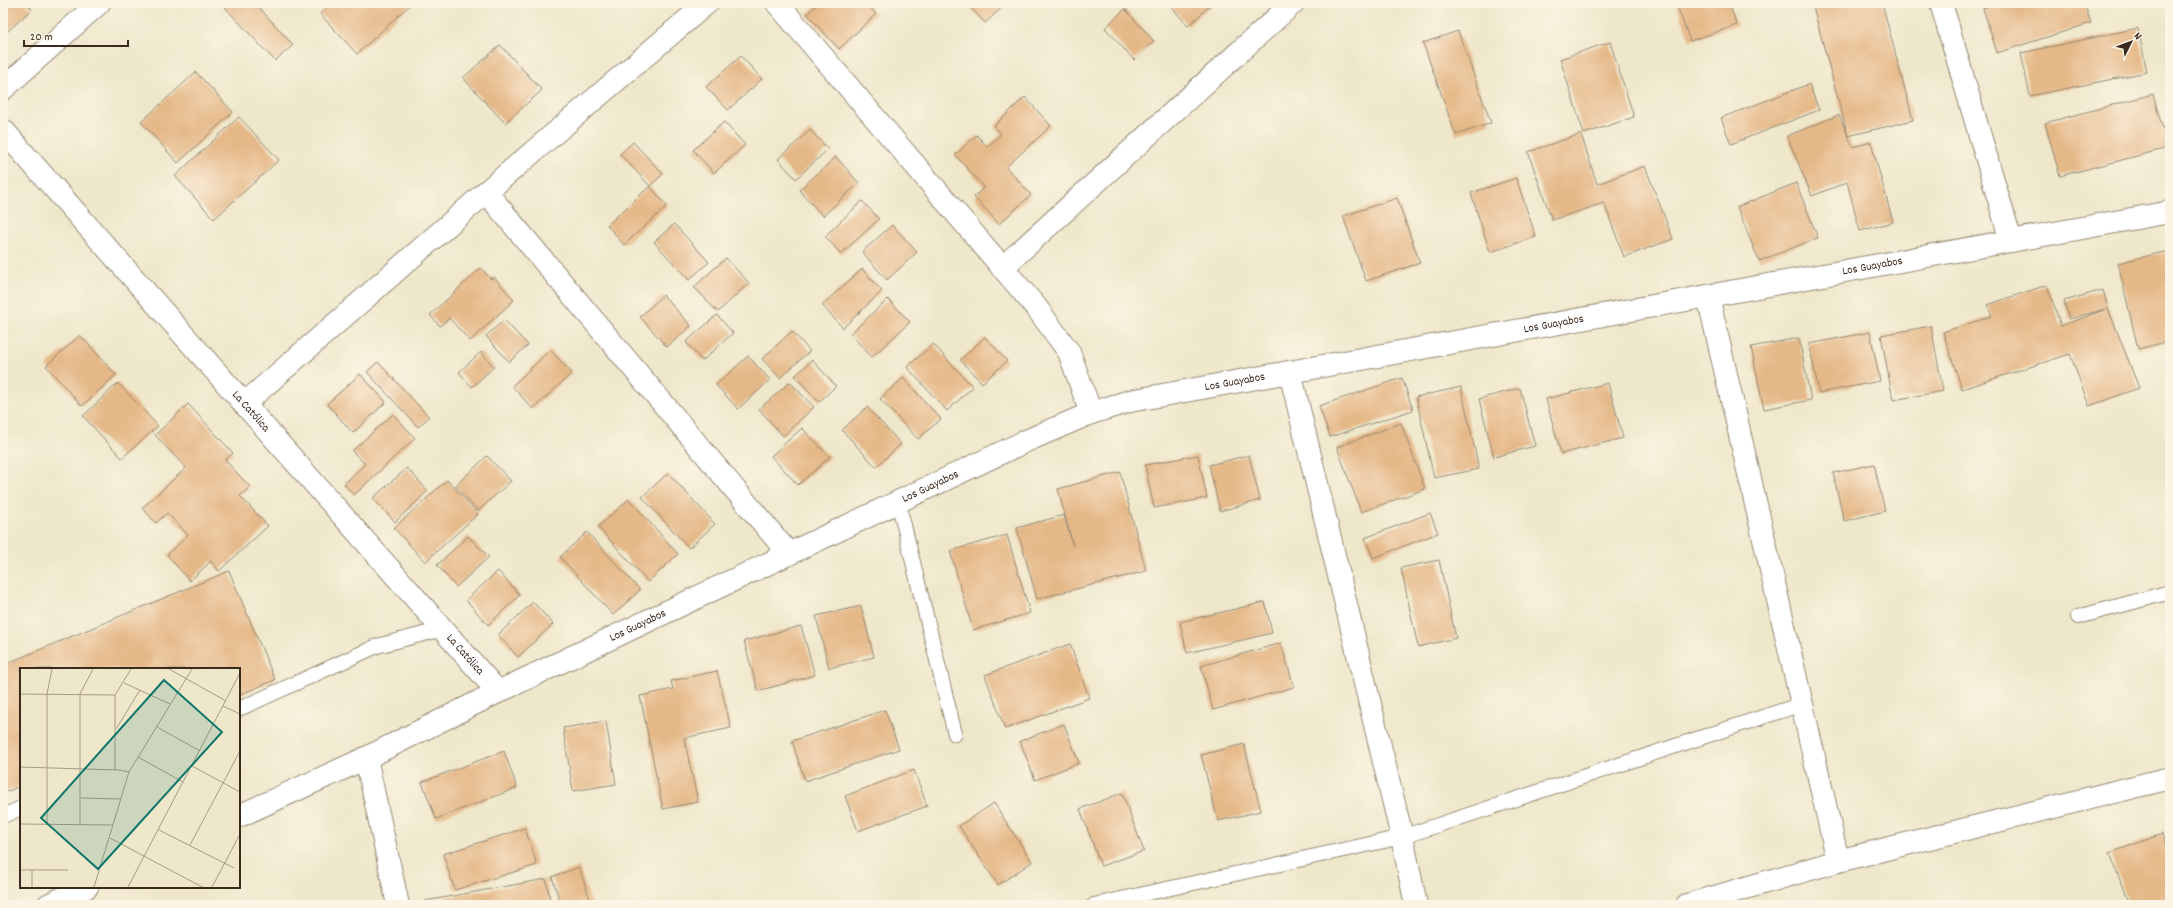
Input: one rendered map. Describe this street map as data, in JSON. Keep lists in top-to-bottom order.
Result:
{
  "streets": {
    "street": ["Los Guayabos", "La Católica"]
  },
  "crossings": [
    ["Los Guayabos", "La Católica"]
  ],
  "scale_bar": "20 m",
  "north": "top right"
}
